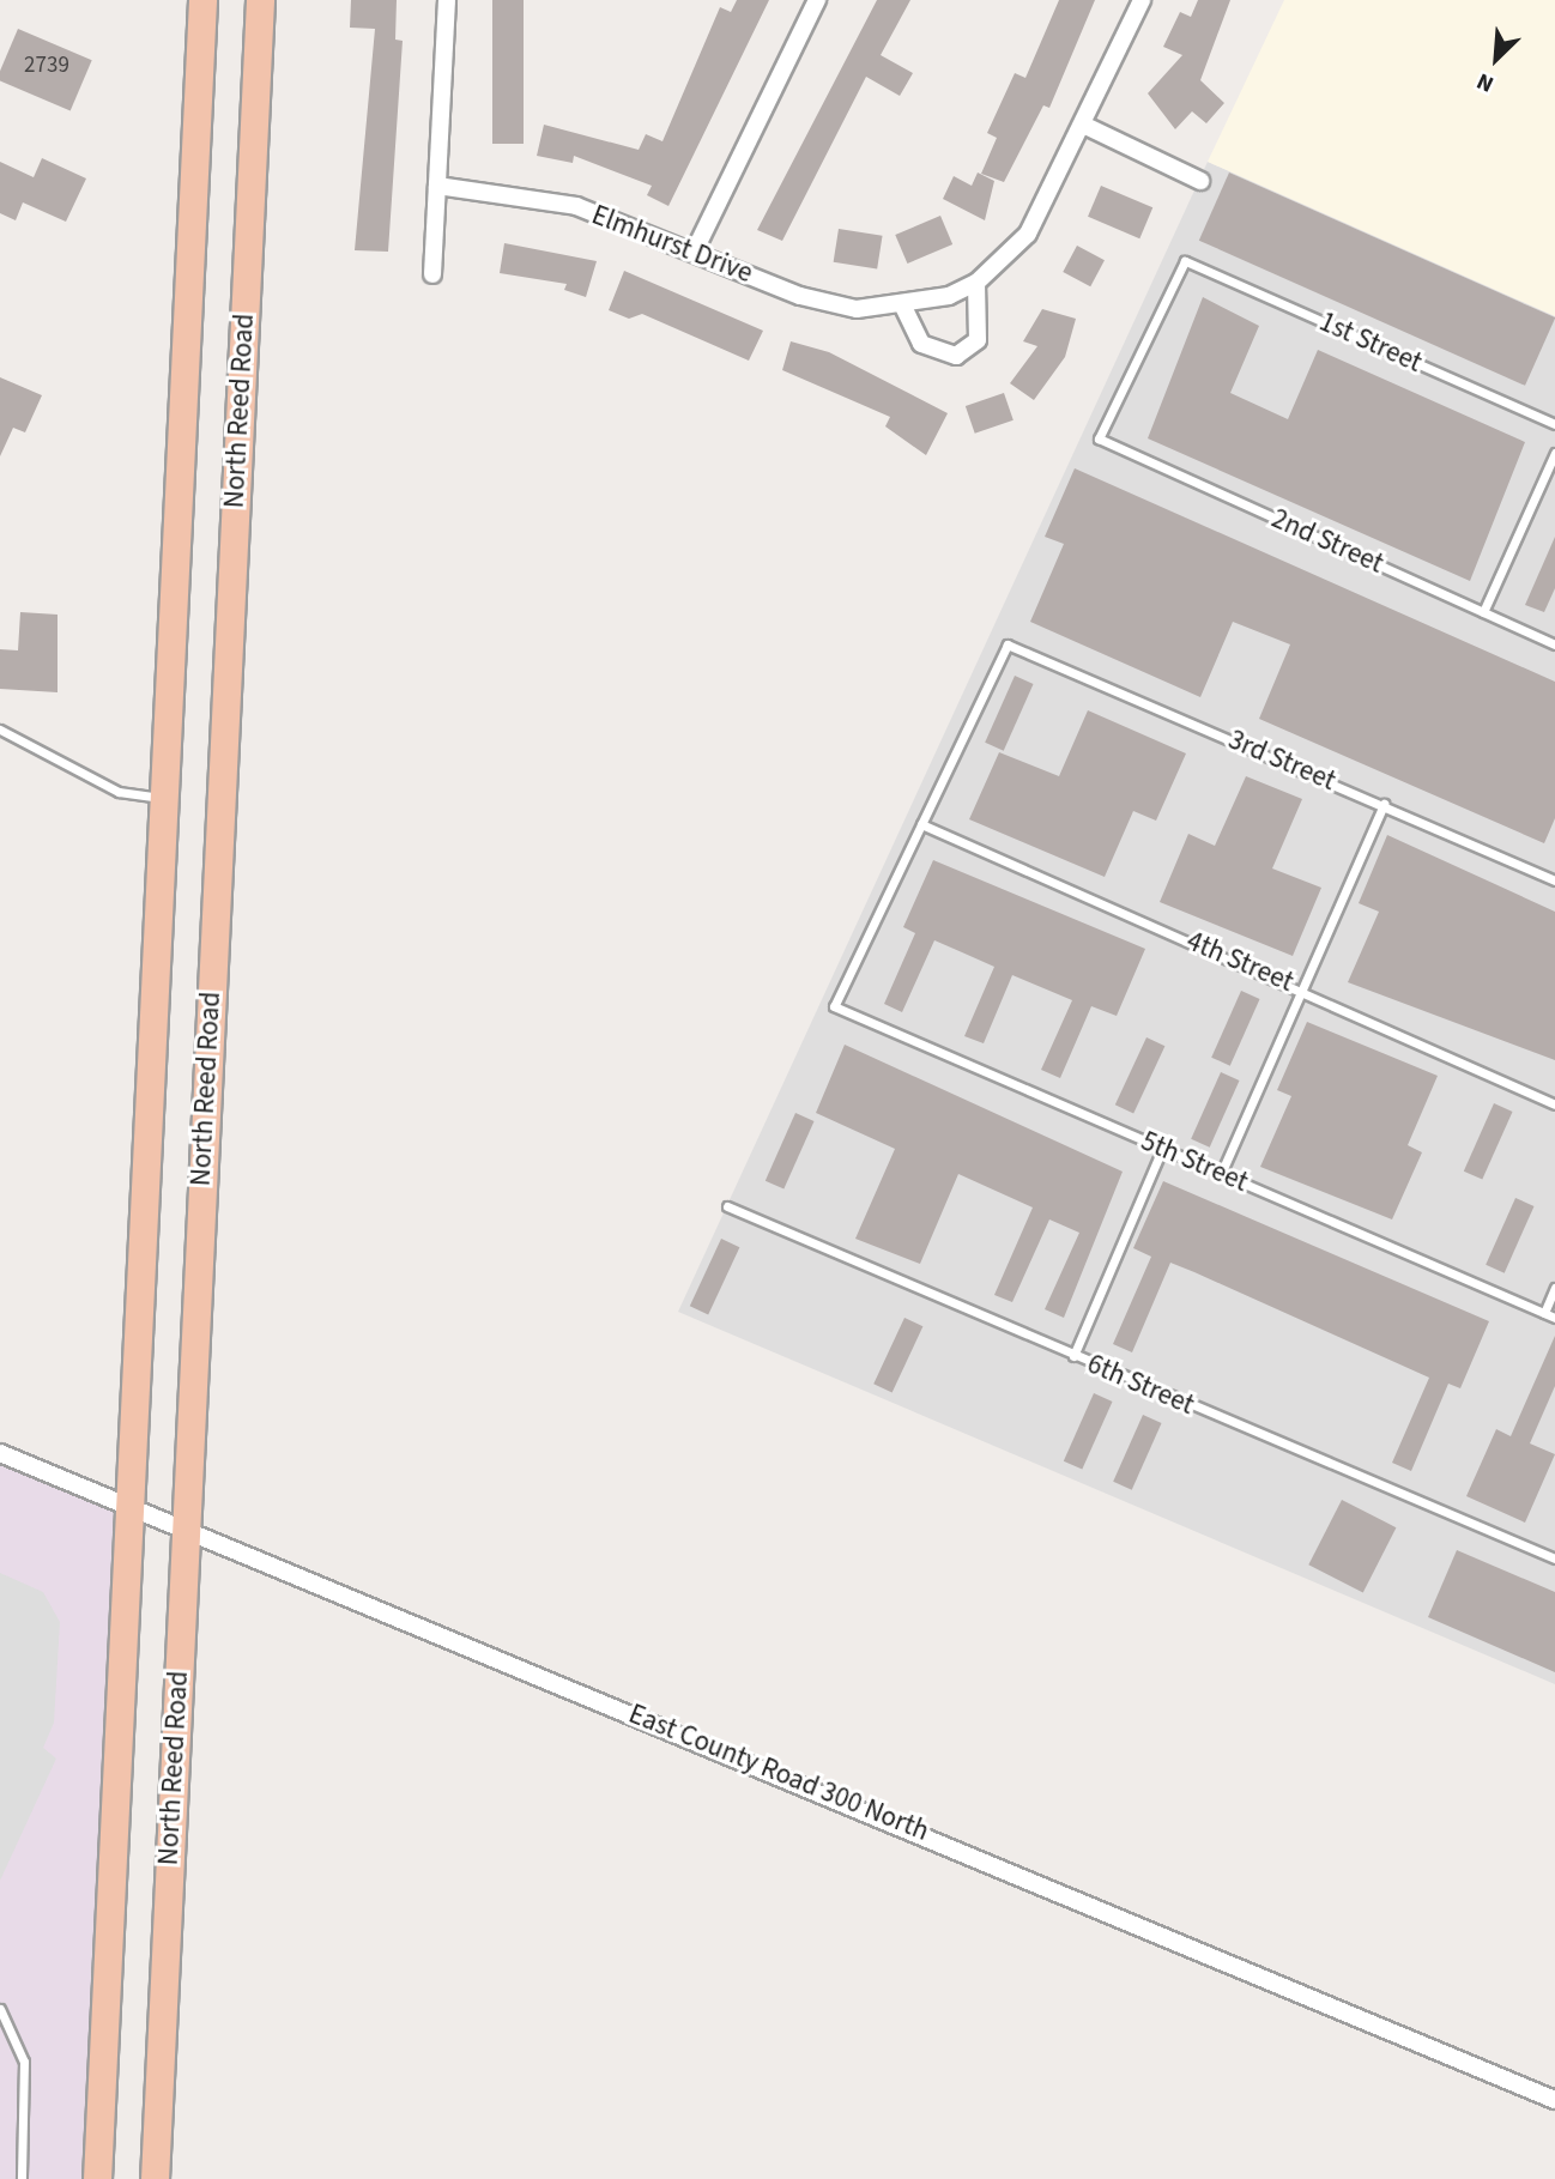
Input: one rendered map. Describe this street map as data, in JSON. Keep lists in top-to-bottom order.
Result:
{
  "streets": {
    "main road": ["North Reed Road"],
    "street": ["Elmhurst Drive", "East County Road 300 North"],
    "lane": [
      "1st Street",
      "2nd Street",
      "3rd Street",
      "4th Street",
      "5th Street",
      "6th Street"
    ]
  },
  "crossings": [
    ["1st Street", "2nd Street"],
    ["North Reed Road", "East County Road 300 North"],
    ["3rd Street", "4th Street"],
    ["3rd Street", "5th Street"],
    ["4th Street", "5th Street"]
  ],
  "house_numbers": ["2739"],
  "north": "bottom left"
}
